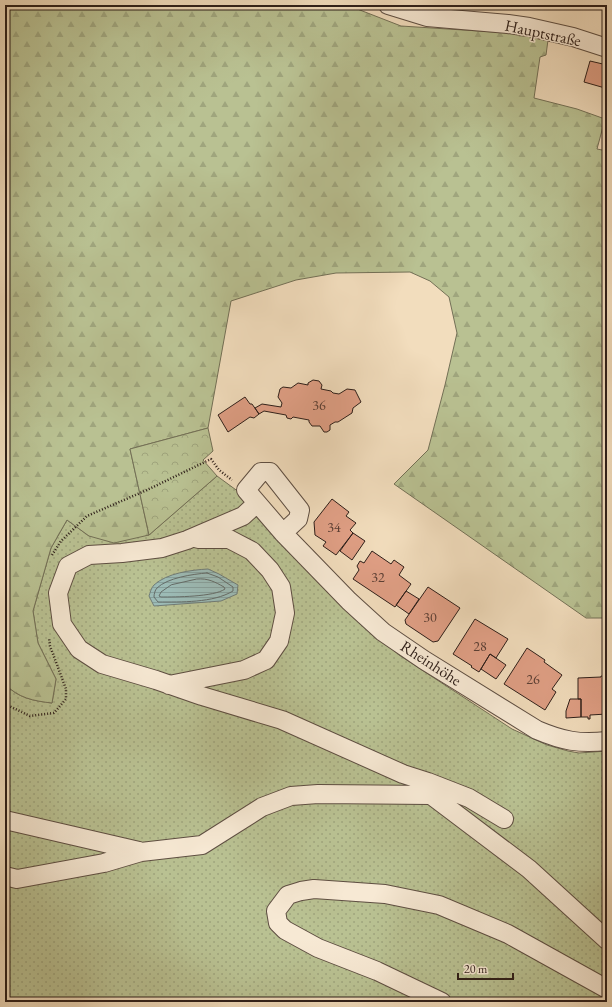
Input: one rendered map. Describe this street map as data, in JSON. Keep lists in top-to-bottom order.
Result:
{
  "streets": {
    "street": ["Hauptstraße", "Rheinhöhe"]
  },
  "house_numbers": [
    "36",
    "34",
    "32",
    "30",
    "28",
    "26"
  ],
  "scale_bar": "20 m"
}
